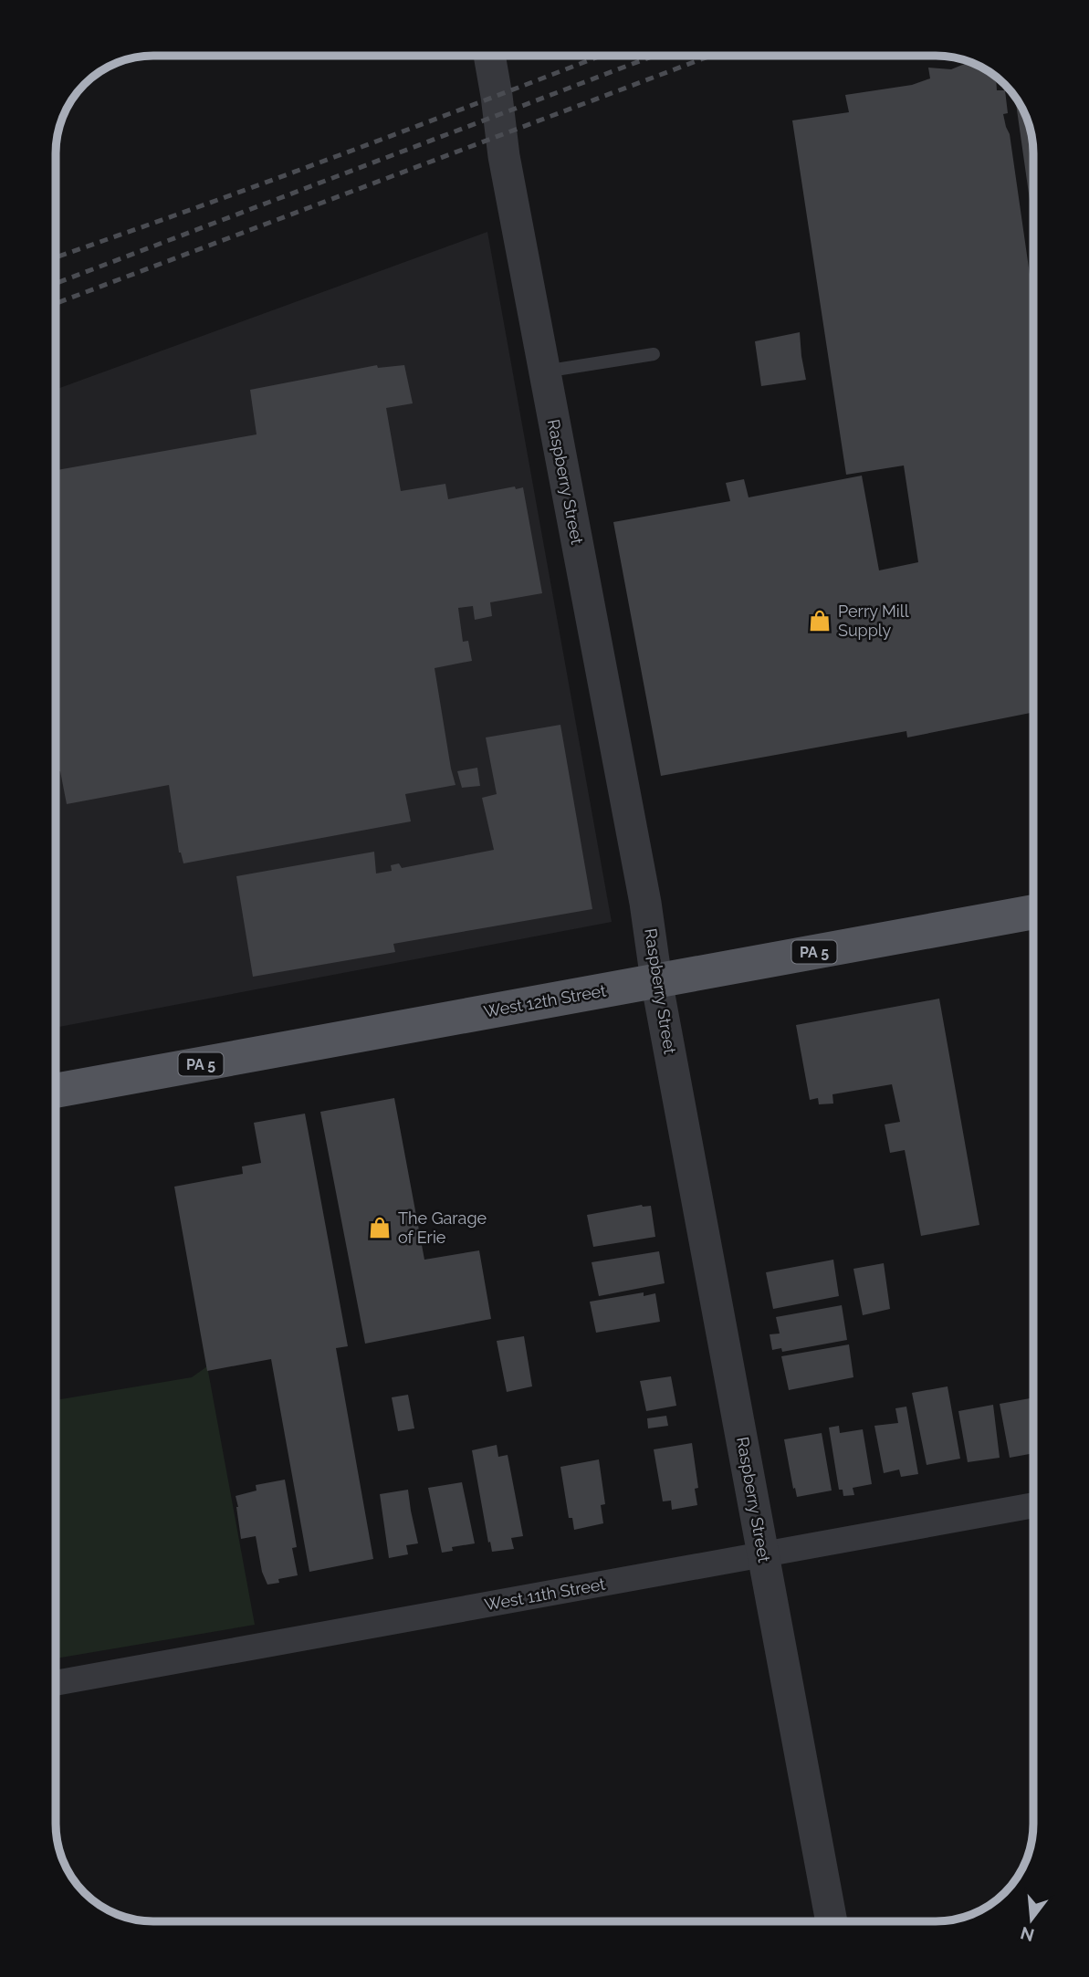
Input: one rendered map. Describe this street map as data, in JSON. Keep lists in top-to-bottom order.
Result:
{
  "streets": {
    "main road": ["PA 5", "West 12th Street"],
    "street": ["Raspberry Street", "West 11th Street"]
  },
  "crossings": [
    ["Raspberry Street", "West 12th Street"],
    ["Raspberry Street", "West 11th Street"]
  ],
  "places": {
    "shop": ["Perry Mill Supply", "The Garage of Erie"]
  },
  "north": "bottom"
}
